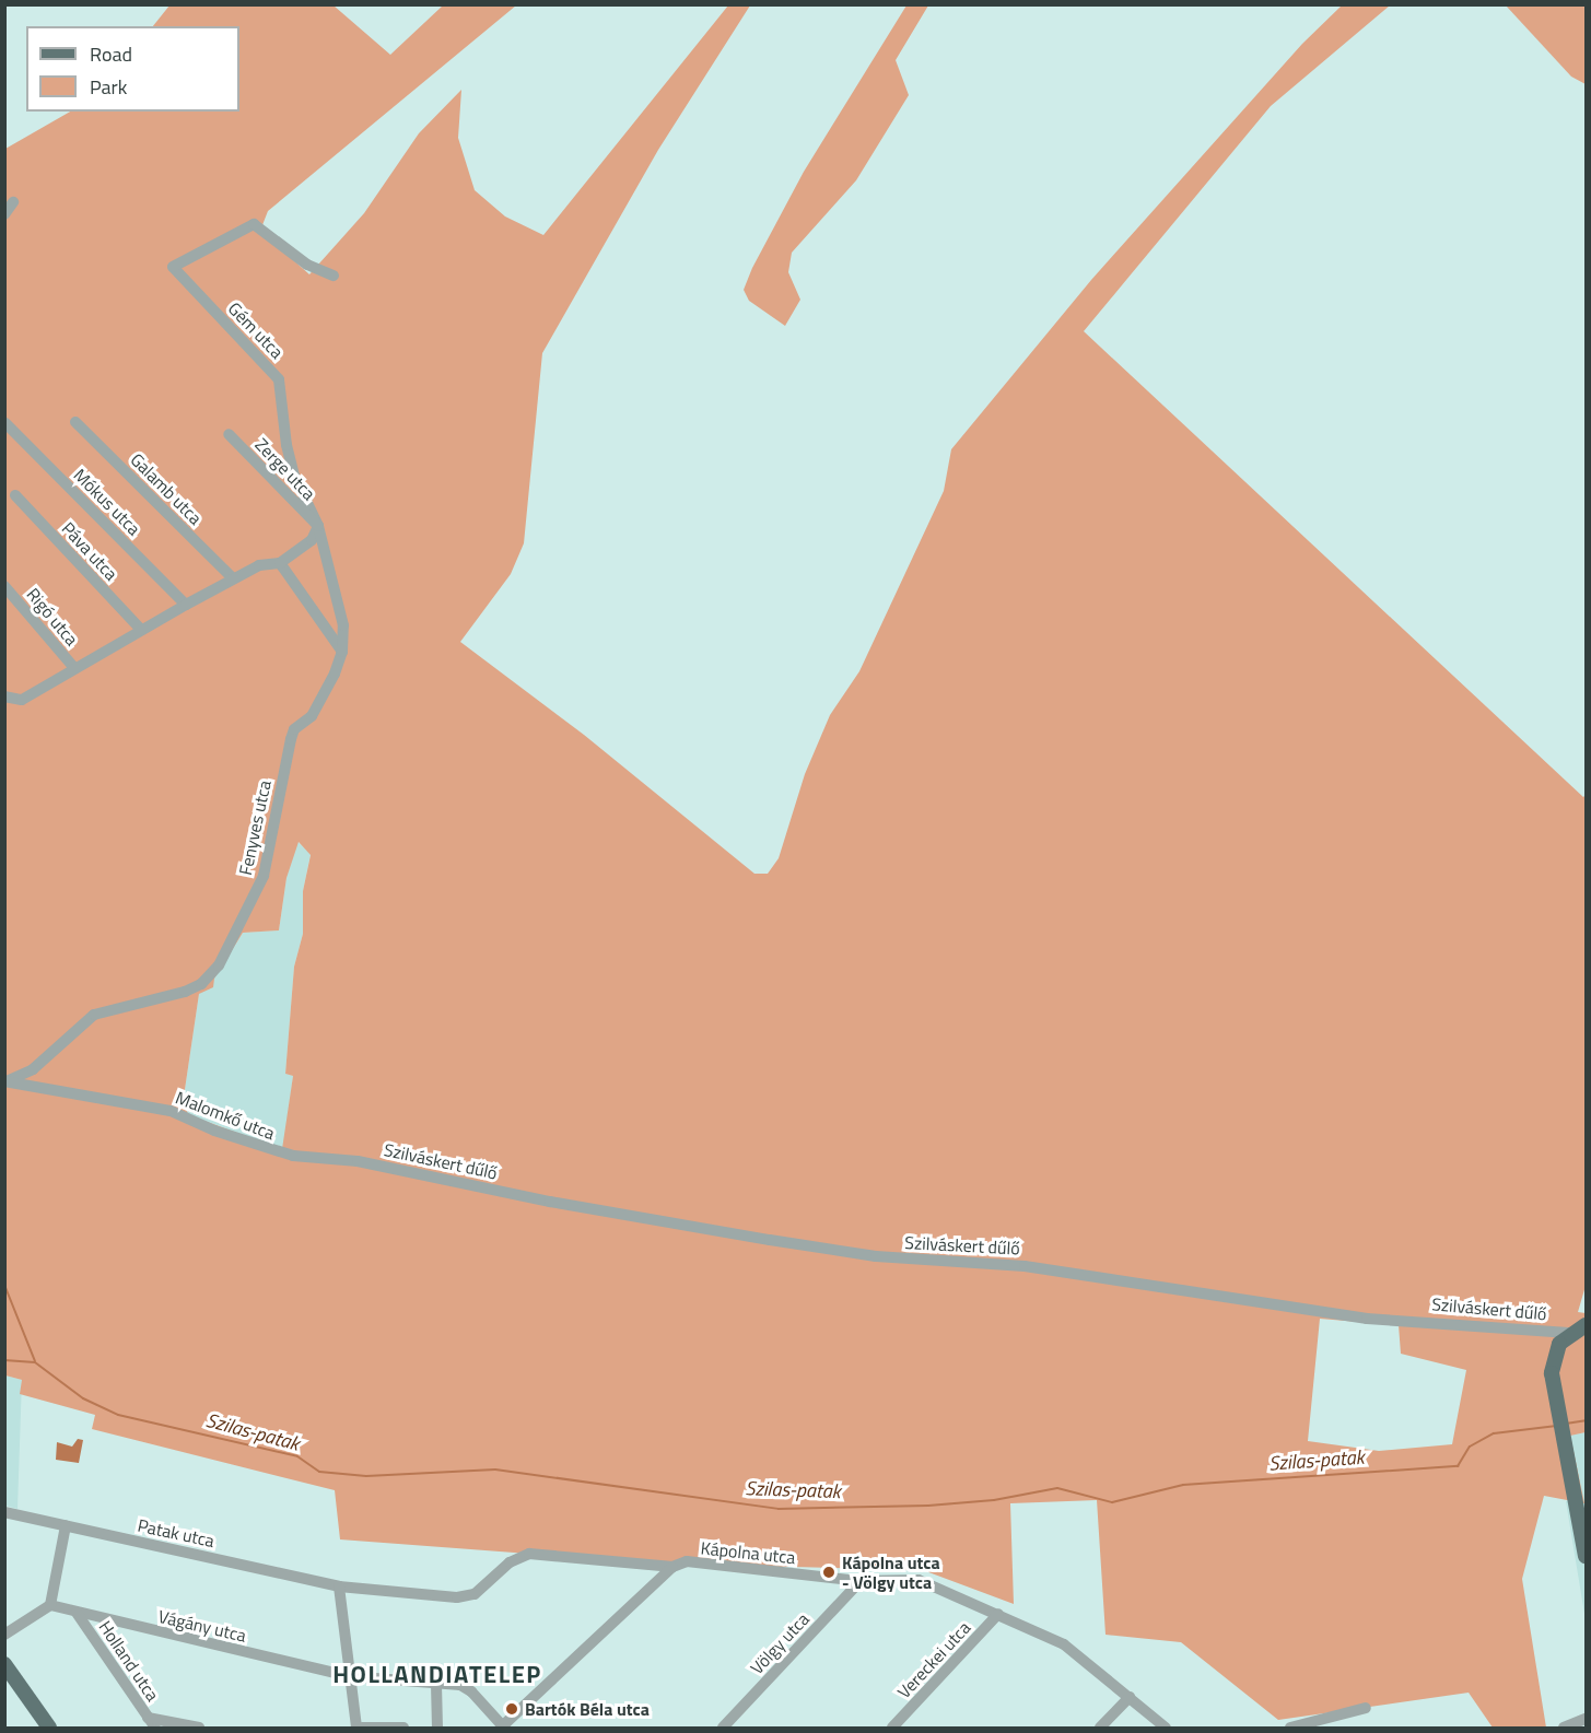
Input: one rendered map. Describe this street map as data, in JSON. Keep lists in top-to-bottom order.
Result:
{
  "streets": {
    "street": [
      "Gém utca",
      "Zerge utca",
      "Galamb utca",
      "Mókus utca",
      "Páva utca",
      "Rigó utca",
      "Fenyves utca",
      "Malomkő utca",
      "Szilváskert dűlő",
      "Patak utca",
      "Kápolna utca",
      "Vágány utca",
      "Völgy utca",
      "Vereckei utca",
      "Holland utca"
    ]
  },
  "crossings": [
    ["Gém utca", "Zerge utca"],
    ["Gém utca", "Fenyves utca"],
    ["Zerge utca", "Fenyves utca"],
    ["Fenyves utca", "Malomkő utca"],
    ["Malomkő utca", "Szilváskert dűlő"],
    ["Patak utca", "Kápolna utca"],
    ["Kápolna utca", "Völgy utca"],
    ["Kápolna utca", "Vereckei utca"],
    ["Vágány utca", "Holland utca"]
  ],
  "districts": ["HOLLANDIATELEP"],
  "water": ["Szilas-patak"],
  "places": ["Kápolna utca - Völgy utca", "Bartók Béla utca"],
  "legend": ["Road", "Park"]
}
